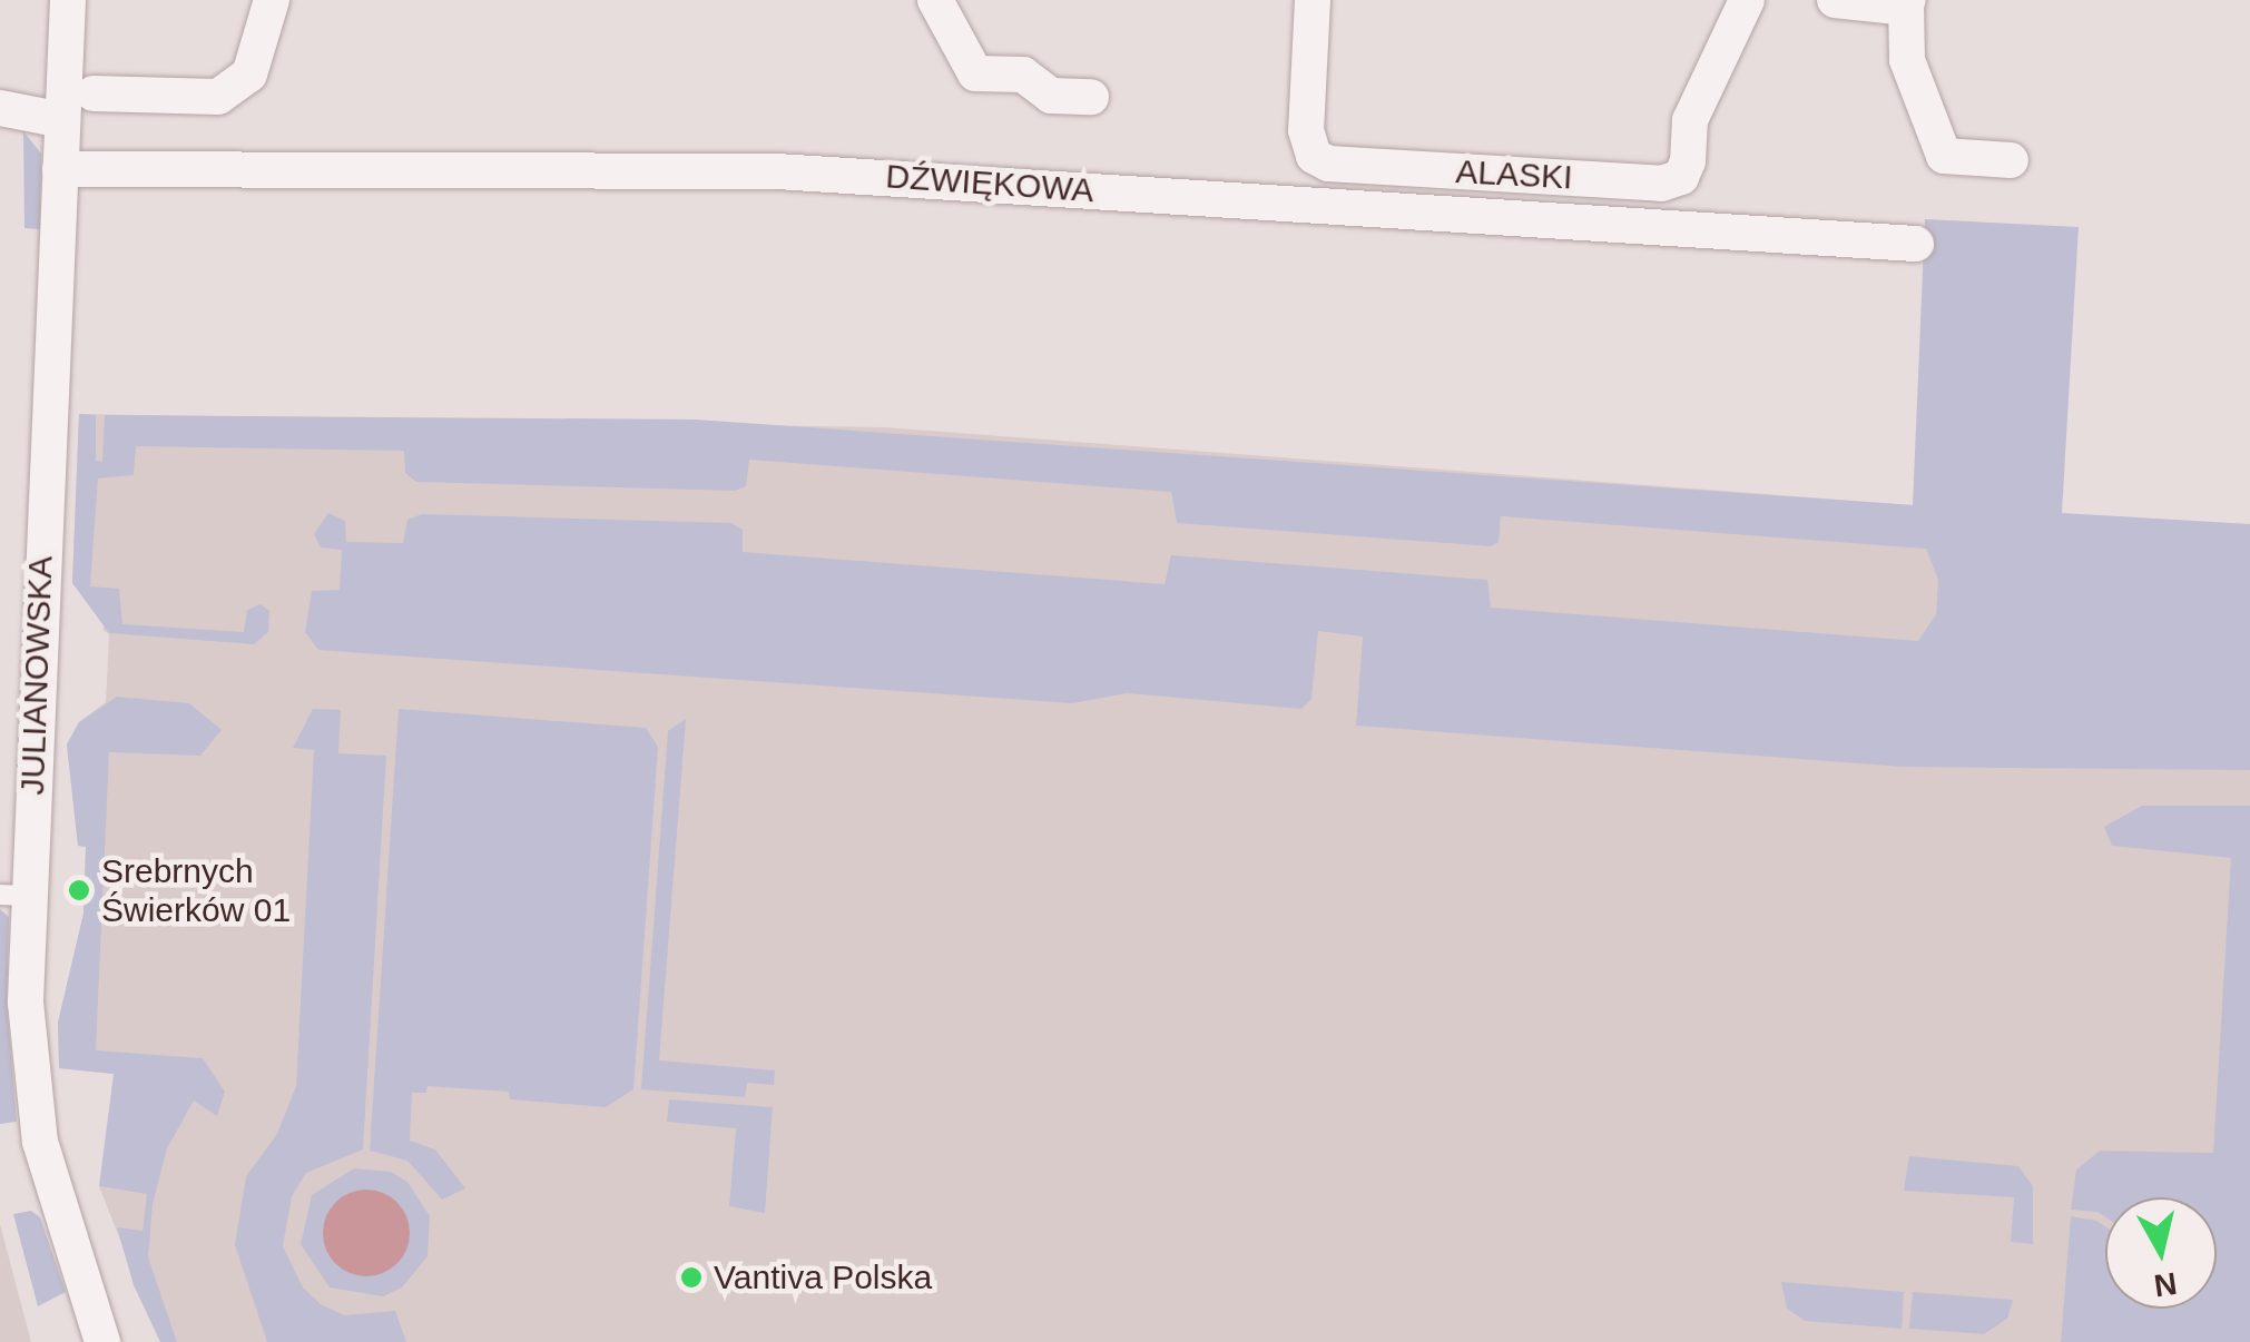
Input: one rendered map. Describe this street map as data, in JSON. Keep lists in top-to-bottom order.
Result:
{
  "streets": {
    "street": ["ALASKI", "DŹWIĘKOWA", "JULIANOWSKA"]
  },
  "crossings": [
    ["DŹWIĘKOWA", "JULIANOWSKA"]
  ],
  "places": ["Srebrnych Świerków 01", "Vantiva Polska"],
  "north": "bottom"
}
